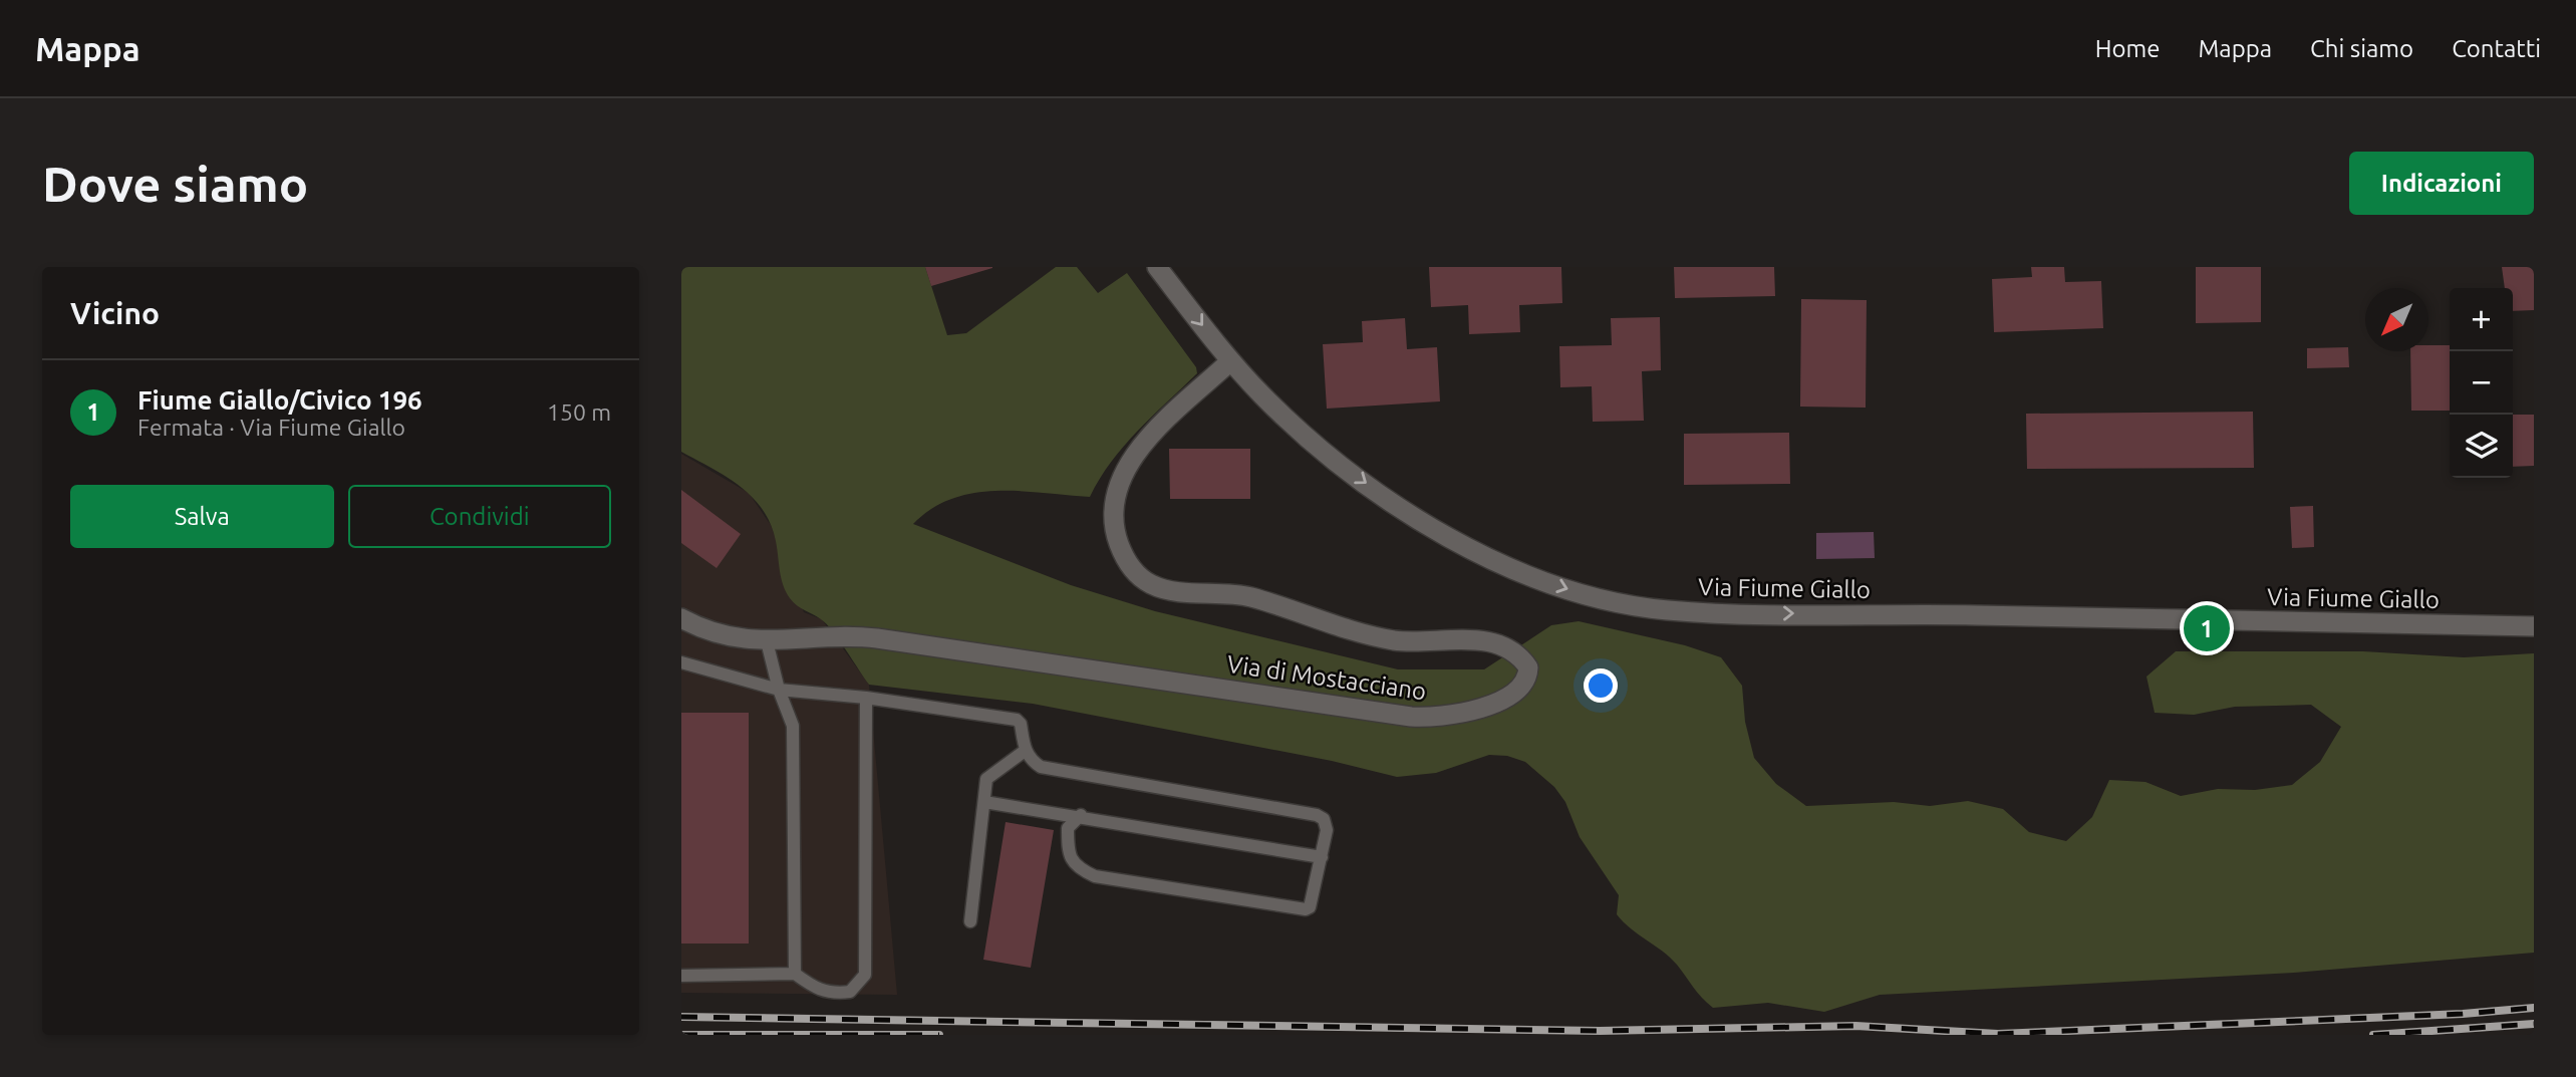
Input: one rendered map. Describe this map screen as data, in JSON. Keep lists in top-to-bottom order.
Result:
{
  "streets": {
    "street": ["Via Fiume Giallo", "Via di Mostacciano"]
  },
  "crossings": [
    ["Via Fiume Giallo", "Via di Mostacciano"]
  ],
  "one_way": ["Via Fiume Giallo"],
  "north": "bottom left",
  "page": {
    "header": "Mappa",
    "nav": [
      "Home",
      "Mappa",
      "Chi siamo",
      "Contatti"
    ],
    "buttons": [
      "Indicazioni",
      ["Salva", "Condividi"]
    ],
    "title": "Dove siamo",
    "heading": "Vicino",
    "map_buttons": ["+", "−"],
    "list": [
      {
        "mark": "1",
        "name": "Fiume Giallo/Civico 196",
        "note": "Fermata · Via Fiume Giallo",
        "value": "150 m"
      }
    ],
    "pins": "1"
  }
}
